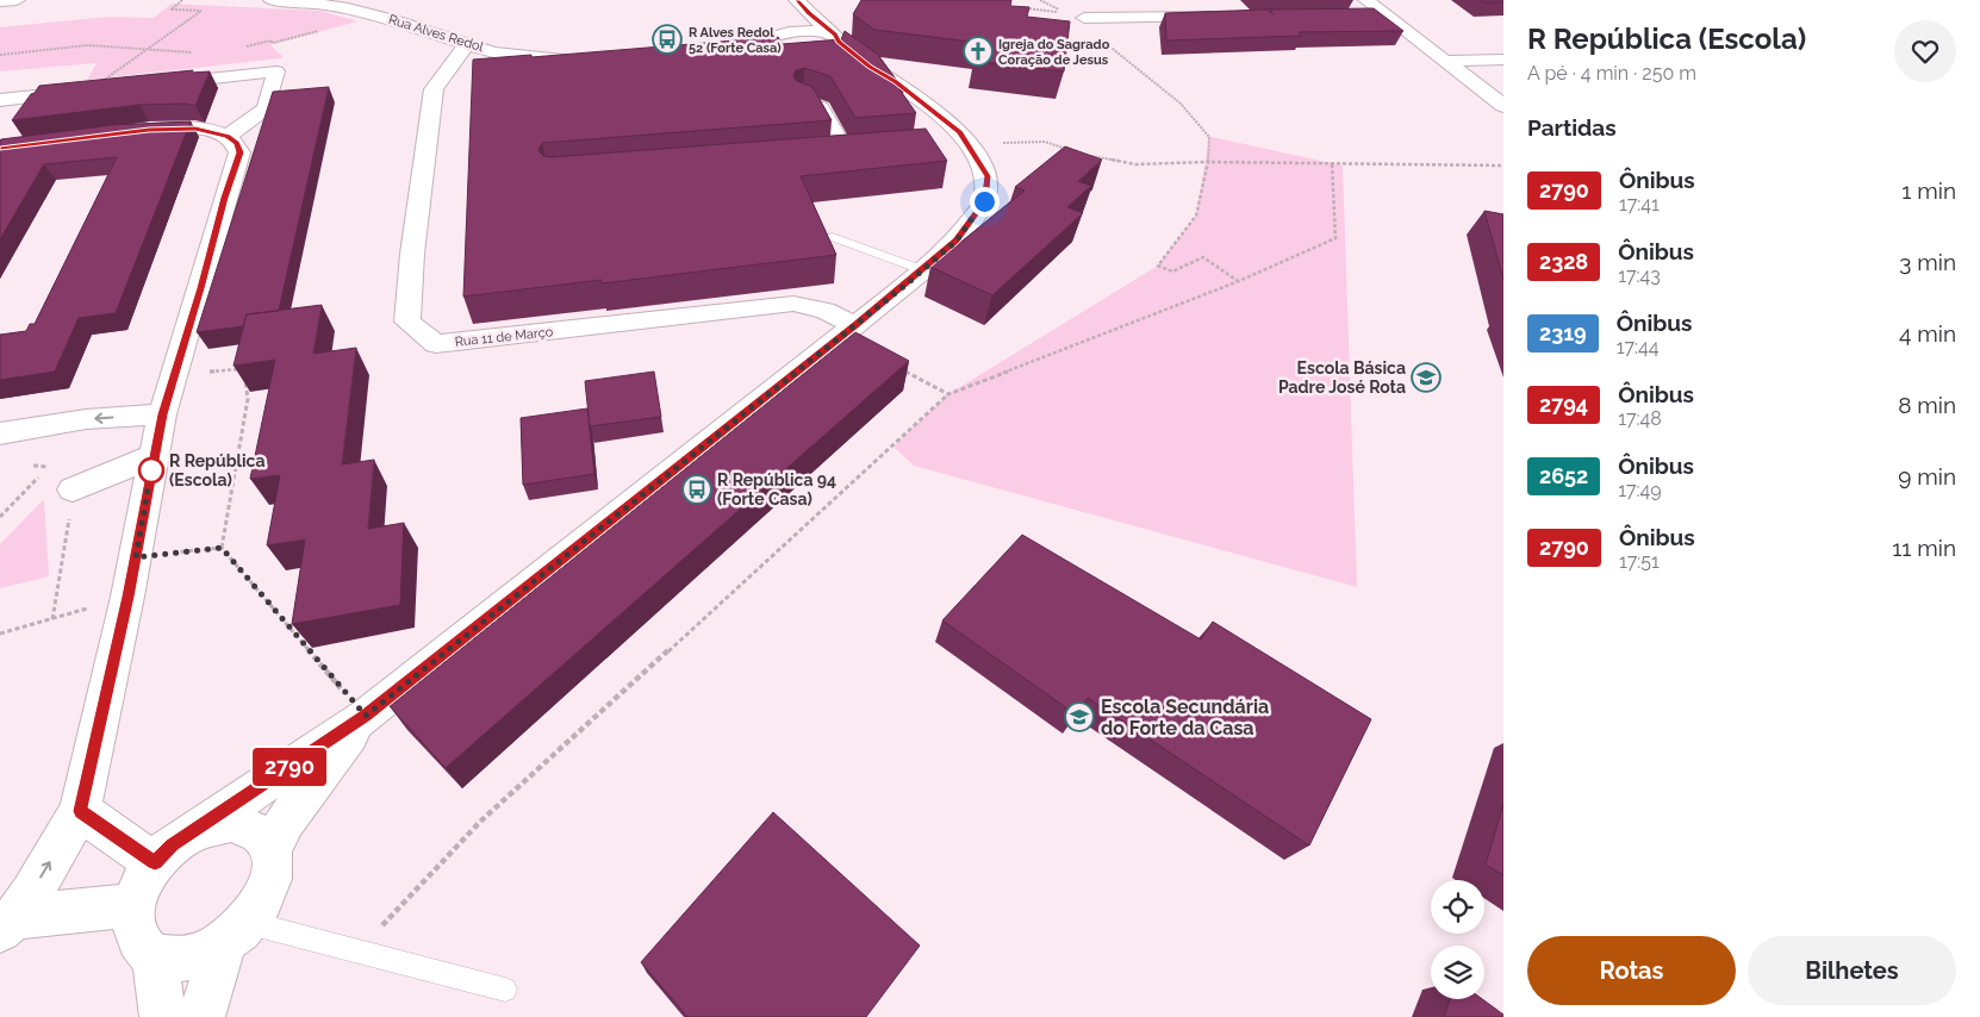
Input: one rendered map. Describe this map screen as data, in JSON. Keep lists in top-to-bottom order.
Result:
{
  "streets": {
    "street": ["Rua Alves Redol", "Rua 11 de Março"]
  },
  "crossings": [
    ["Rua Alves Redol", "Rua 11 de Março"]
  ],
  "places": {
    "bus stop": ["R Alves Redol 52 (Forte Casa)", "R República 94 (Forte Casa)"],
    "church": ["Igreja do Sagrado Coração de Jesus"],
    "school or university": ["Escola Básica Padre José Rota", "Escola Secundária do Forte da Casa"],
    "other": ["R República (Escola)"]
  },
  "lines": ["bus line 2790"],
  "page": {
    "on_map": "2790",
    "heading": [
      ["R República (Escola)", "A pé · 4 min · 250 m"],
      "Partidas"
    ],
    "list": [
      {
        "mark": "2790",
        "name": "Ônibus",
        "note": "17:41",
        "value": "1 min"
      },
      {
        "mark": "2328",
        "name": "Ônibus",
        "note": "17:43",
        "value": "3 min"
      },
      {
        "mark": "2319",
        "name": "Ônibus",
        "note": "17:44",
        "value": "4 min"
      },
      {
        "mark": "2794",
        "name": "Ônibus",
        "note": "17:48",
        "value": "8 min"
      },
      {
        "mark": "2652",
        "name": "Ônibus",
        "note": "17:49",
        "value": "9 min"
      },
      {
        "mark": "2790",
        "name": "Ônibus",
        "note": "17:51",
        "value": "11 min"
      }
    ],
    "buttons": ["Rotas", "Bilhetes"]
  }
}
